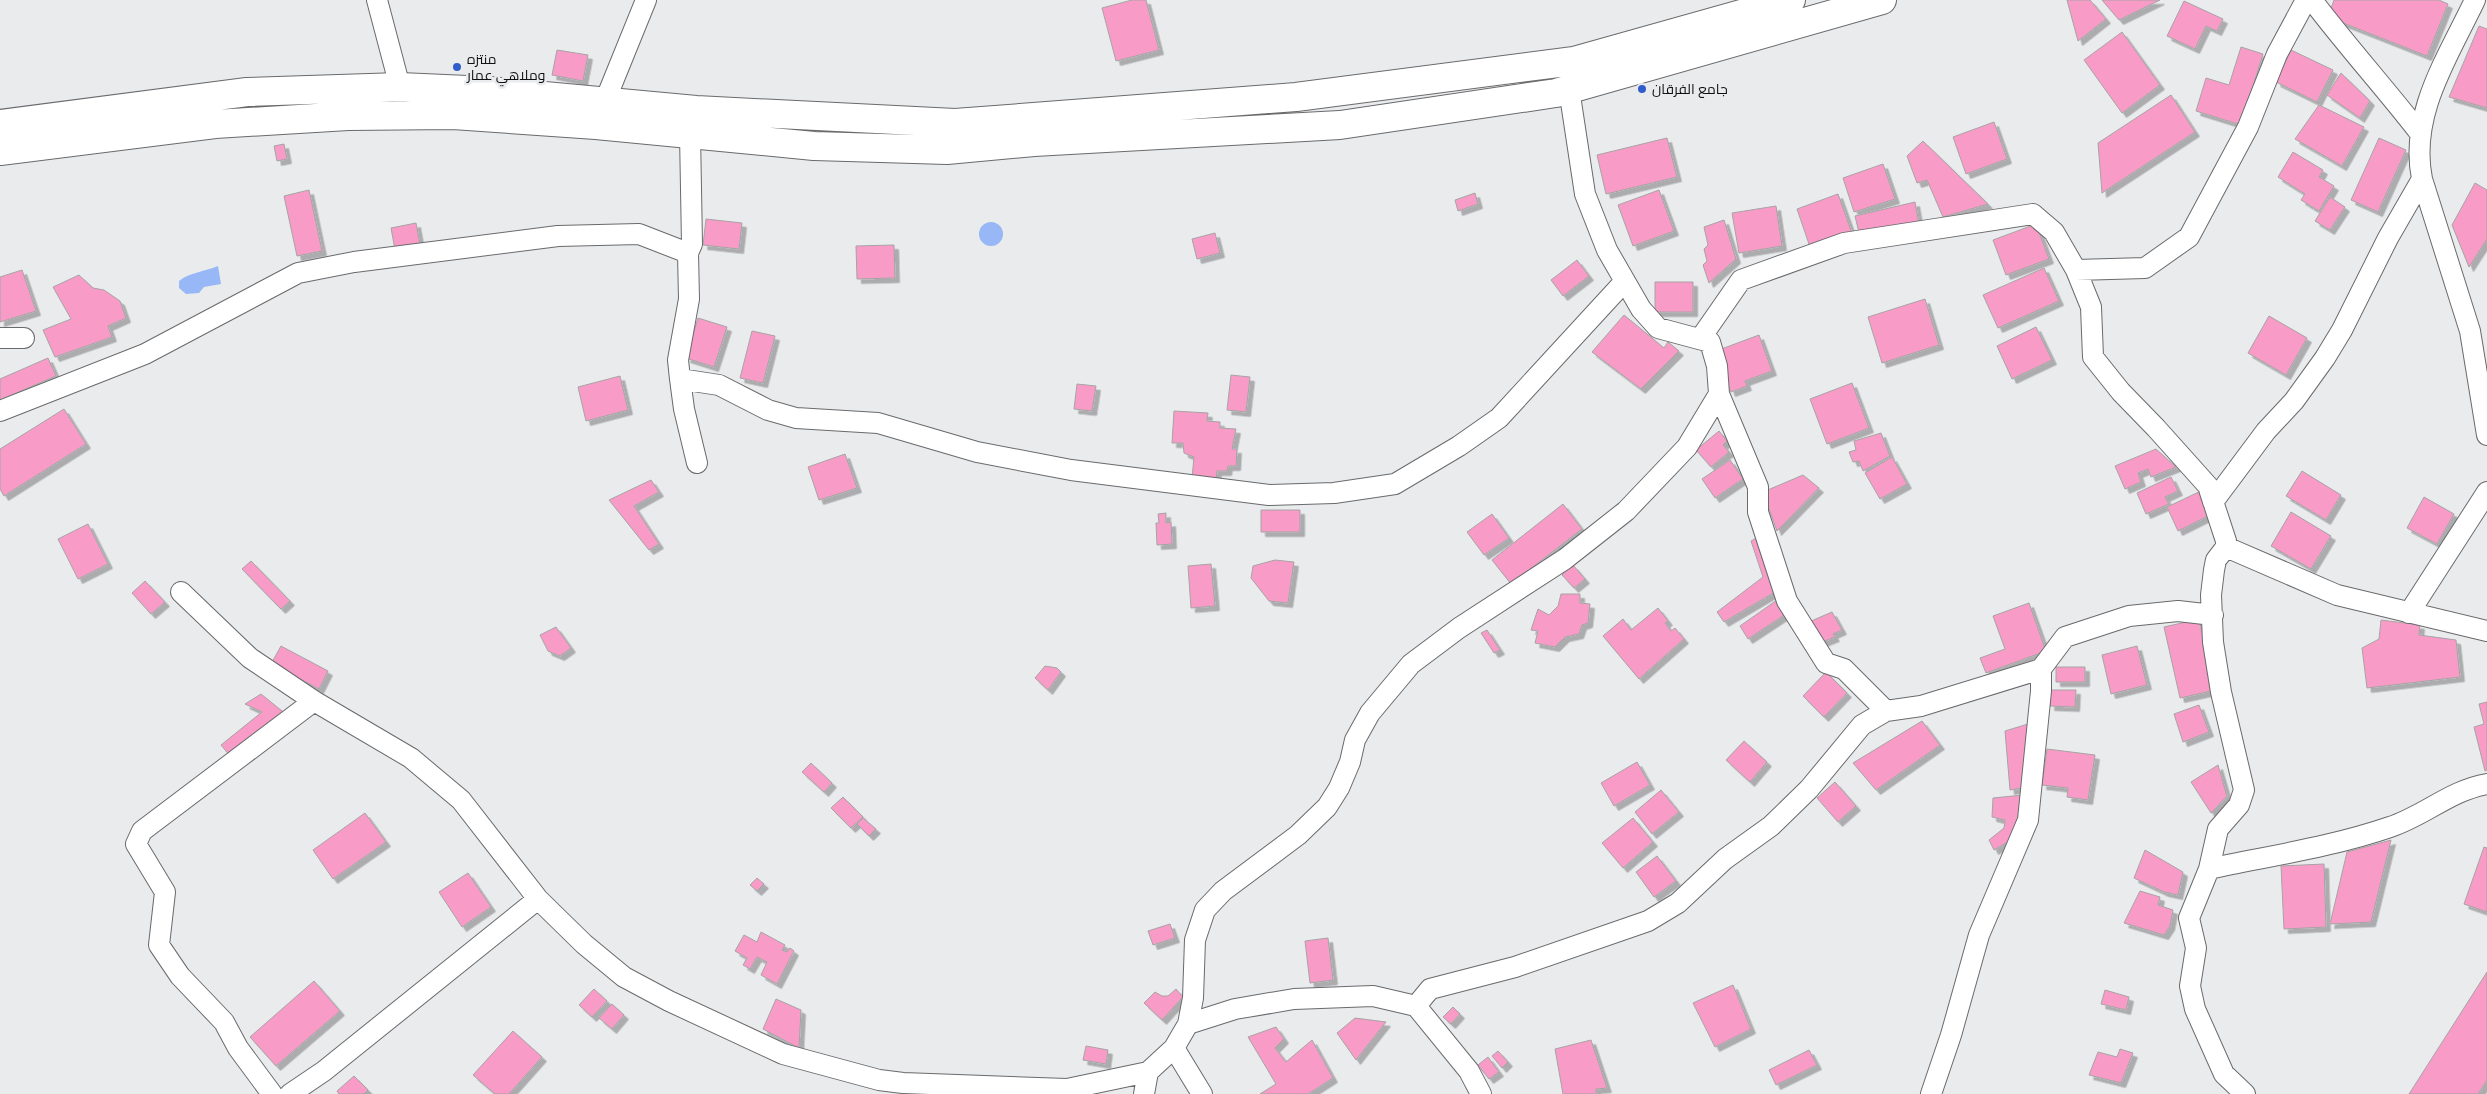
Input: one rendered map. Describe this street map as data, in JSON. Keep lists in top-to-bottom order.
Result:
{
  "places": ["منتزه وملاهي عمار", "جامع الفرقان"]
}
